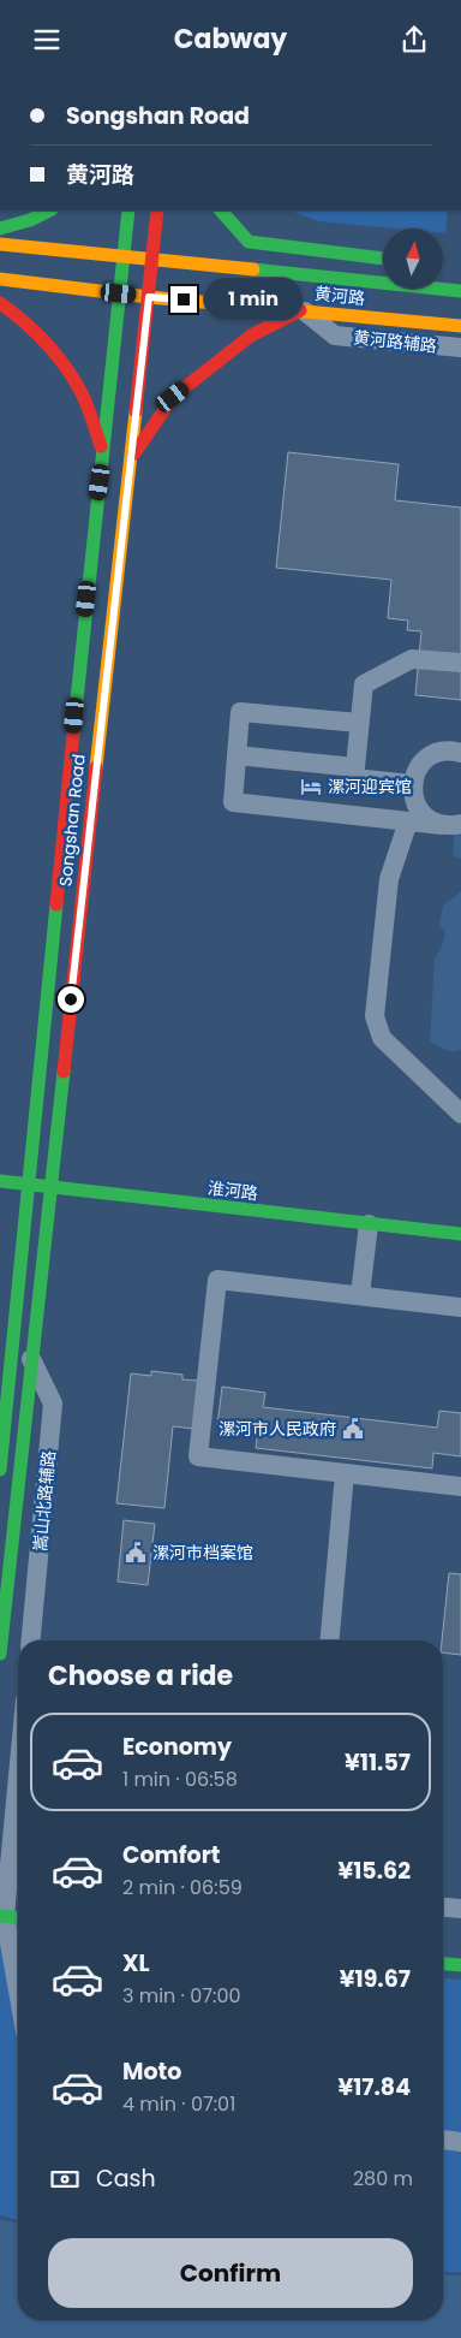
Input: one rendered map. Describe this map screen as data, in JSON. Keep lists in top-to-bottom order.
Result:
{
  "streets": {
    "main road": ["黄河路", "Songshan Road", "淮河路"],
    "street": ["黄河路辅路", "嵩山北路辅路"]
  },
  "crossings": [
    ["黄河路", "黄河路辅路"],
    ["黄河路", "Songshan Road"],
    ["Songshan Road", "淮河路"],
    ["Songshan Road", "嵩山北路辅路"]
  ],
  "places": {
    "hotel": ["漯河迎宾馆"],
    "public building": ["漯河市人民政府", "漯河市档案馆"]
  },
  "north": "top",
  "page": {
    "header": "Cabway",
    "banner": ["Songshan Road", "黄河路"],
    "bubble": "1 min",
    "heading": "Choose a ride",
    "list": [
      {
        "name": "Economy",
        "note": "1 min · 06:58",
        "value": "¥11.57"
      },
      {
        "name": "Comfort",
        "note": "2 min · 06:59",
        "value": "¥15.62"
      },
      {
        "name": "XL",
        "note": "3 min · 07:00",
        "value": "¥19.67"
      },
      {
        "name": "Moto",
        "note": "4 min · 07:01",
        "value": "¥17.84"
      }
    ],
    "pay": ["Cash", "280 m"],
    "buttons": "Confirm"
  }
}
